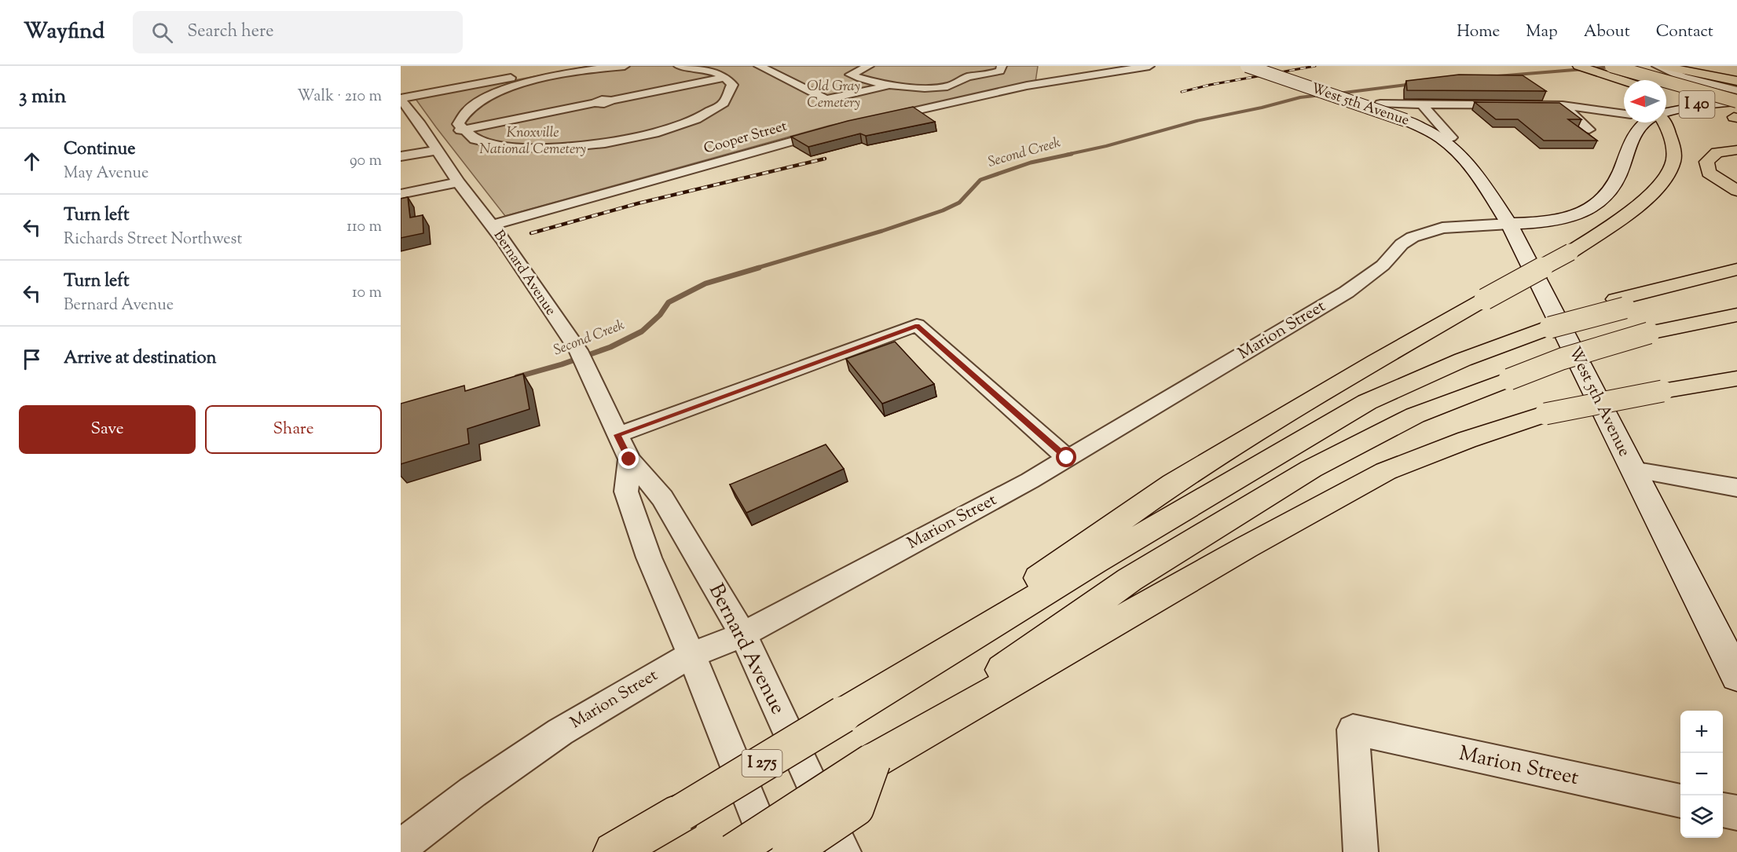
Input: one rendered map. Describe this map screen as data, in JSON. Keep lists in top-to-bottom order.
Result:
{
  "streets": {
    "highway": ["I 40", "I 275"],
    "street": [
      "West 5th Avenue",
      "Cooper Street",
      "Bernard Avenue",
      "Marion Street"
    ]
  },
  "crossings": [
    ["West 5th Avenue", "Marion Street"],
    ["Cooper Street", "Bernard Avenue"],
    ["Bernard Avenue", "Marion Street"]
  ],
  "water": ["Second Creek"],
  "parks": ["Old Gray Cemetery", "Knoxville National Cemetery"],
  "north": "left",
  "page": {
    "header": "Wayfind",
    "search": "Search here",
    "nav": [
      "Home",
      "Map",
      "About",
      "Contact"
    ],
    "heading": ["3 min", "Walk · 210 m"],
    "list": [
      ["Continue", "May Avenue", "90 m"],
      ["Turn left", "Richards Street Northwest", "110 m"],
      ["Turn left", "Bernard Avenue", "10 m"],
      "Arrive at destination"
    ],
    "buttons": ["Save", "Share"],
    "map_buttons": ["+", "−"]
  }
}
